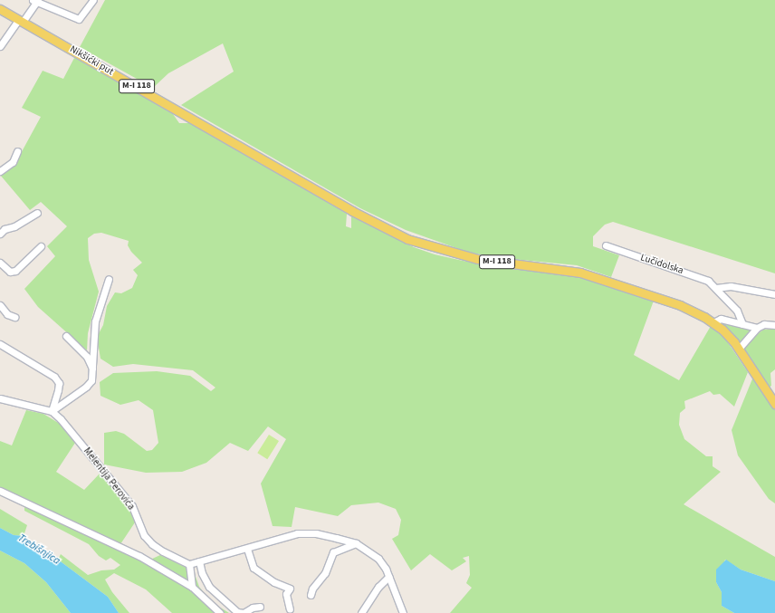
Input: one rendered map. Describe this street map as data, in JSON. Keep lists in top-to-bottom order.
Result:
{
  "streets": {
    "main road": ["Nikšićki put", "M-I 118"],
    "street": ["Lučidolska", "Melentija Perovića"]
  },
  "crossings": [
    ["Nikšićki put", "M-I 118"]
  ],
  "water": ["Trebišnjica"]
}
